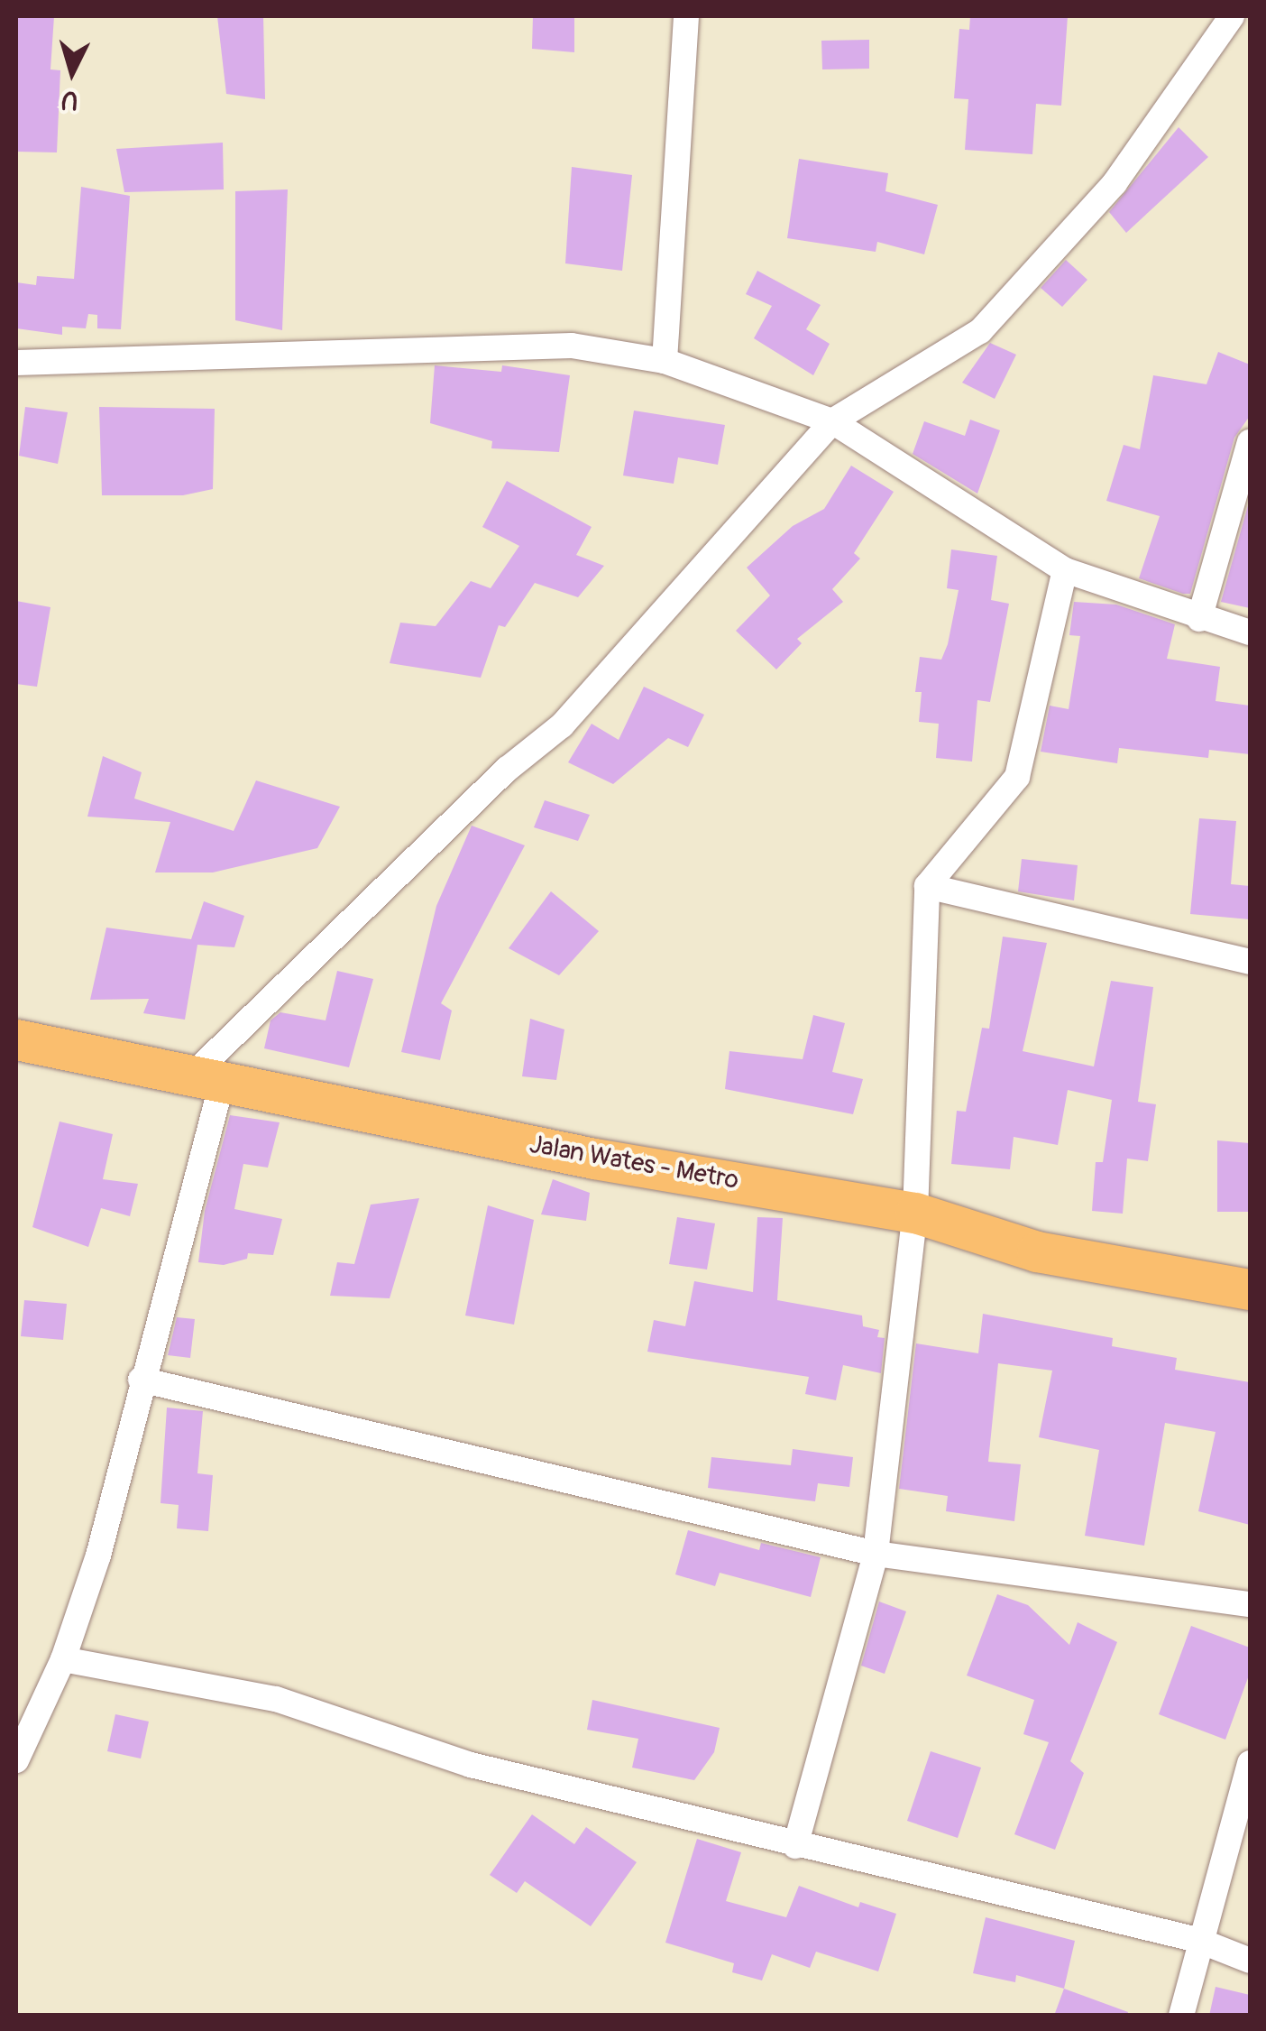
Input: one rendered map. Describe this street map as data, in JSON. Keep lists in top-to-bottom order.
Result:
{
  "streets": {
    "main road": ["Jalan Wates - Metro"]
  },
  "north": "bottom"
}
